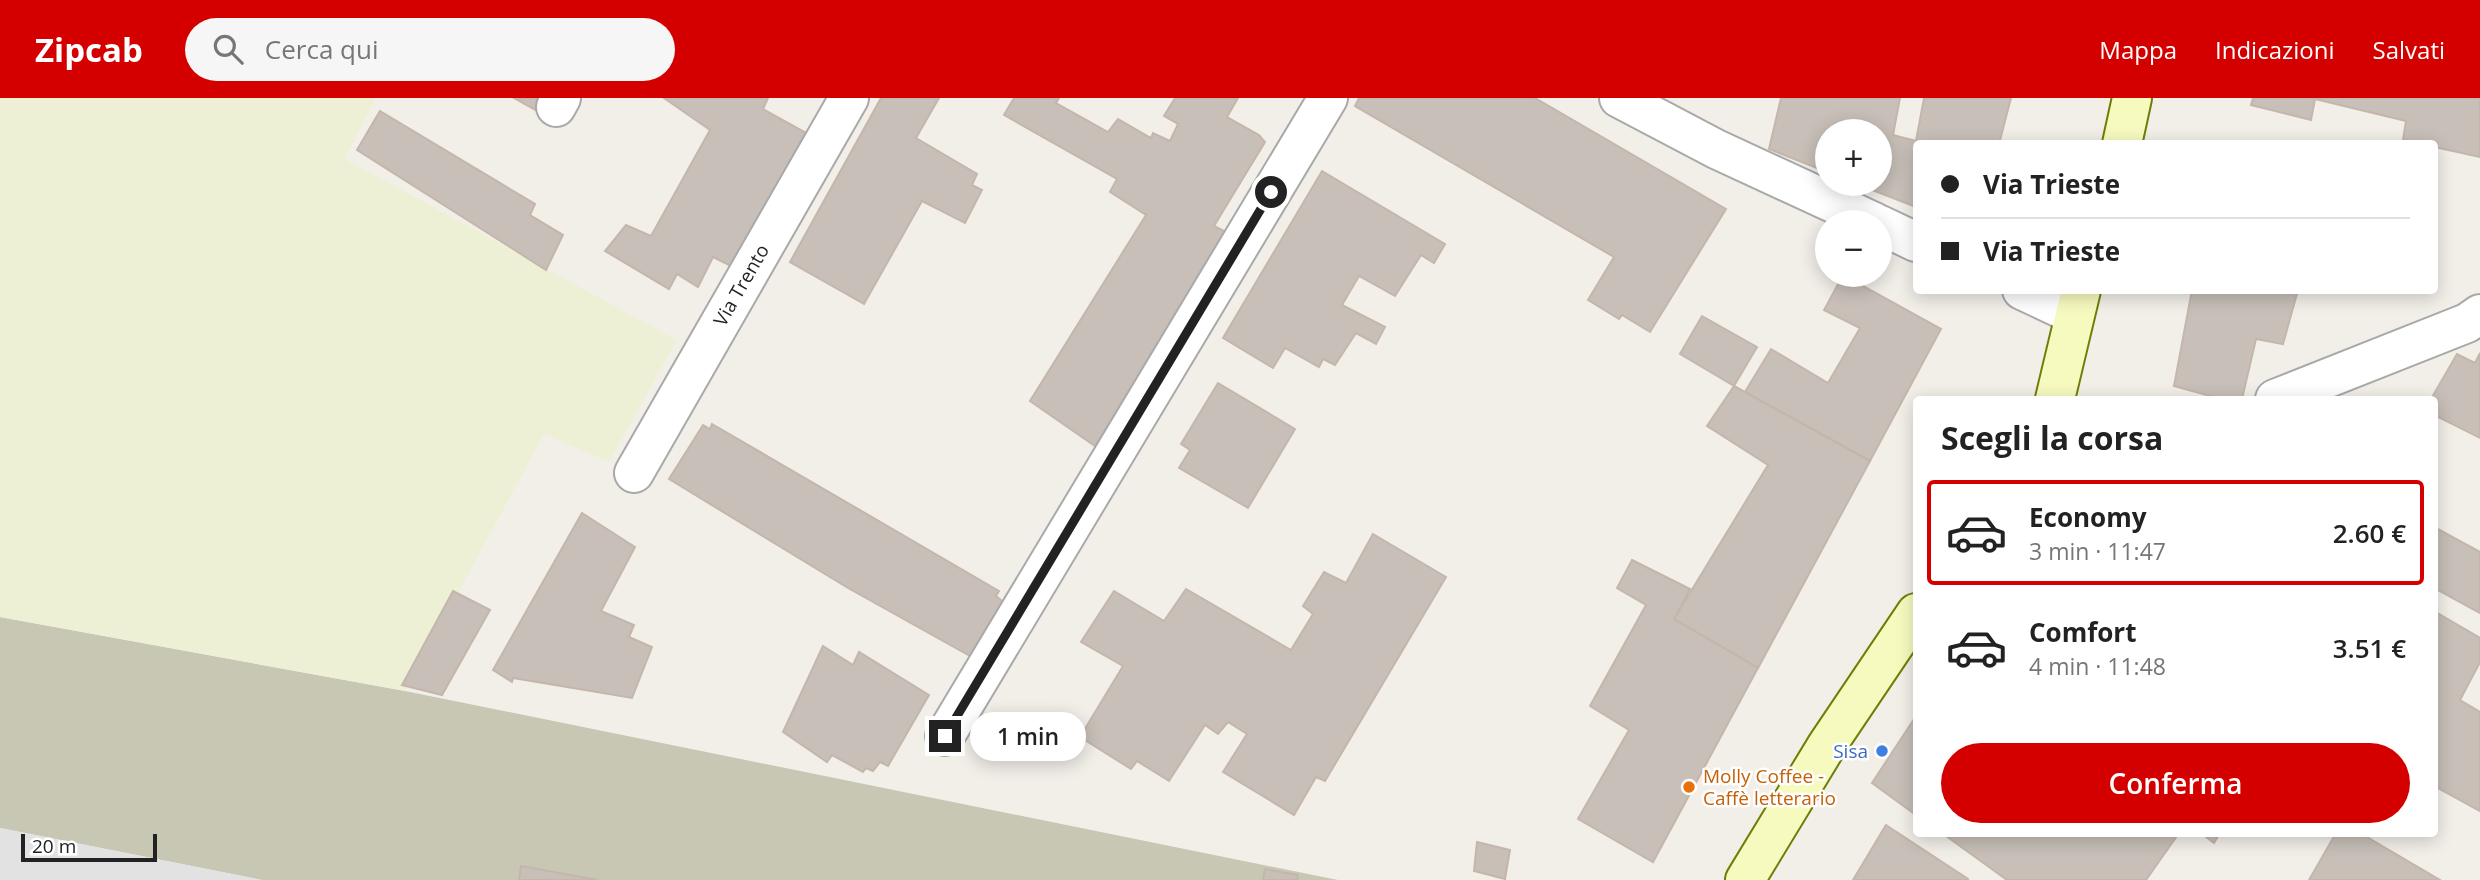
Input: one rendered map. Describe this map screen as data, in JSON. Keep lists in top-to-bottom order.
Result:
{
  "streets": {
    "street": ["Via Trento"]
  },
  "places": ["Sisa", "Molly Coffee - Caffè letterario"],
  "scale_bar": "20 m",
  "page": {
    "header": "Zipcab",
    "search": "Cerca qui",
    "nav": ["Mappa", "Indicazioni", "Salvati"],
    "map_buttons": ["+", "−"],
    "banner": ["Via Trieste", "Via Trieste"],
    "heading": "Scegli la corsa",
    "list": [
      {
        "name": "Economy",
        "note": "3 min · 11:47",
        "value": "2.60 €"
      },
      {
        "name": "Comfort",
        "note": "4 min · 11:48",
        "value": "3.51 €"
      }
    ],
    "bubble": "1 min",
    "buttons": "Conferma",
    "scale": "20 m"
  }
}
